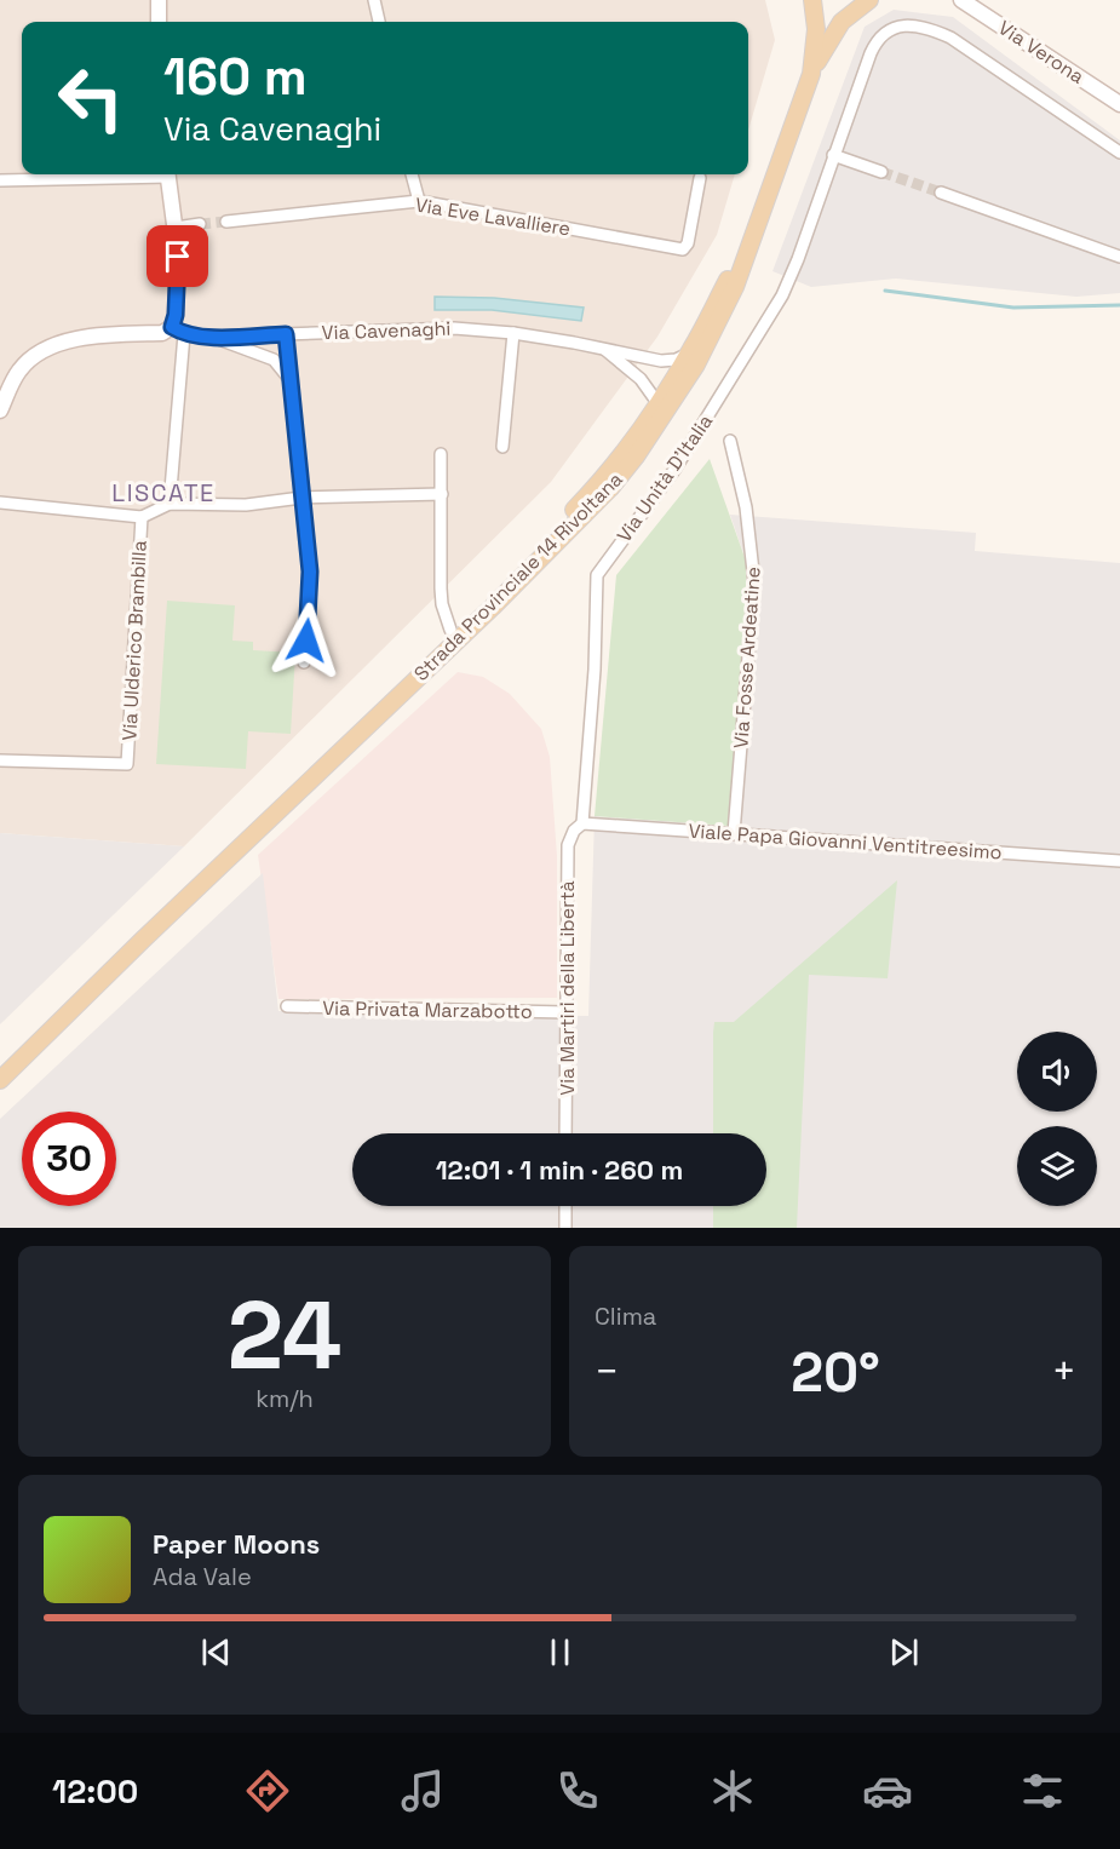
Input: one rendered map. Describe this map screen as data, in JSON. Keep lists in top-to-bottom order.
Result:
{
  "streets": {
    "main road": ["Strada Provinciale 14 Rivoltana"],
    "street": [
      "Via Verona",
      "Via Eve Lavalliere",
      "Via Cavenaghi",
      "Via Unità D'Italia",
      "Via Ulderico Brambilla",
      "Via Fosse Ardeatine",
      "Viale Papa Giovanni Ventitreesimo",
      "Via Martiri della Libertà",
      "Via Privata Marzabotto"
    ]
  },
  "crossings": [
    ["Via Cavenaghi", "Strada Provinciale 14 Rivoltana"],
    ["Via Unità D'Italia", "Viale Papa Giovanni Ventitreesimo"],
    ["Via Unità D'Italia", "Via Martiri della Libertà"],
    ["Via Fosse Ardeatine", "Viale Papa Giovanni Ventitreesimo"],
    ["Viale Papa Giovanni Ventitreesimo", "Via Martiri della Libertà"],
    ["Via Martiri della Libertà", "Via Privata Marzabotto"]
  ],
  "districts": ["LISCATE"],
  "page": {
    "turn": ["160 m", "Via Cavenaghi"],
    "limit": "30",
    "trip": "12:01 · 1 min · 260 m",
    "tile": [
      ["24", "km/h"],
      "Clima"
    ],
    "heat": ["−", "20°", "+"],
    "song": ["Paper Moons", "Ada Vale"],
    "tabs": "12:00"
  }
}
